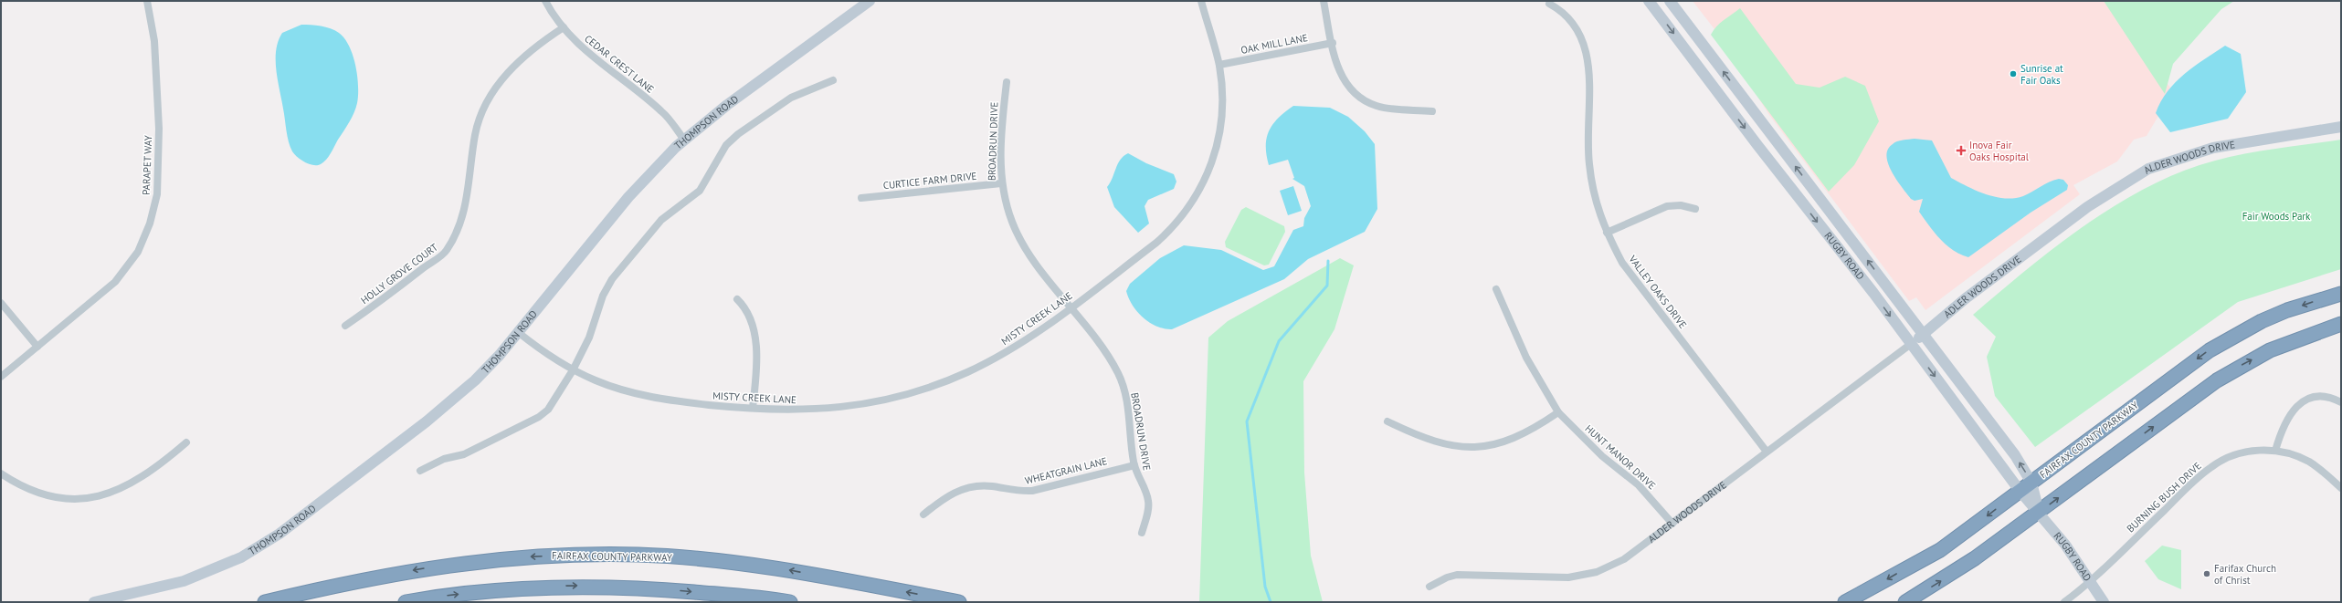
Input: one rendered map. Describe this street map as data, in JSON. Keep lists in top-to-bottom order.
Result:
{
  "streets": {
    "highway": ["FAIRFAX COUNTY PARKWAY"],
    "street": [
      "OAK MILL LANE",
      "CEDAR CREST LANE",
      "THOMPSON ROAD",
      "BROADRUN DRIVE",
      "ALDER WOODS DRIVE",
      "PARAPET WAY",
      "CURTICE FARM DRIVE",
      "RUGBY ROAD",
      "HOLLY GROVE COURT",
      "ADLER WOODS DRIVE",
      "VALLEY OAKS DRIVE",
      "MISTY CREEK LANE",
      "HUNT MANOR DRIVE",
      "WHEATGRAIN LANE",
      "BURNING BUSH DRIVE"
    ]
  },
  "crossings": [
    ["OAK MILL LANE", "MISTY CREEK LANE"],
    ["CEDAR CREST LANE", "THOMPSON ROAD"],
    ["CEDAR CREST LANE", "HOLLY GROVE COURT"],
    ["THOMPSON ROAD", "MISTY CREEK LANE"],
    ["BROADRUN DRIVE", "CURTICE FARM DRIVE"],
    ["BROADRUN DRIVE", "MISTY CREEK LANE"],
    ["BROADRUN DRIVE", "WHEATGRAIN LANE"],
    ["ALDER WOODS DRIVE", "RUGBY ROAD"],
    ["ALDER WOODS DRIVE", "ADLER WOODS DRIVE"],
    ["ALDER WOODS DRIVE", "VALLEY OAKS DRIVE"],
    ["ALDER WOODS DRIVE", "HUNT MANOR DRIVE"],
    ["RUGBY ROAD", "ADLER WOODS DRIVE"],
    ["RUGBY ROAD", "FAIRFAX COUNTY PARKWAY"],
    ["RUGBY ROAD", "BURNING BUSH DRIVE"]
  ],
  "parks": ["Fair Woods Park"],
  "places": {
    "other": ["Sunrise at Fair Oaks", "Farifax Church of Christ"],
    "health": ["Inova Fair Oaks Hospital"]
  }
}
